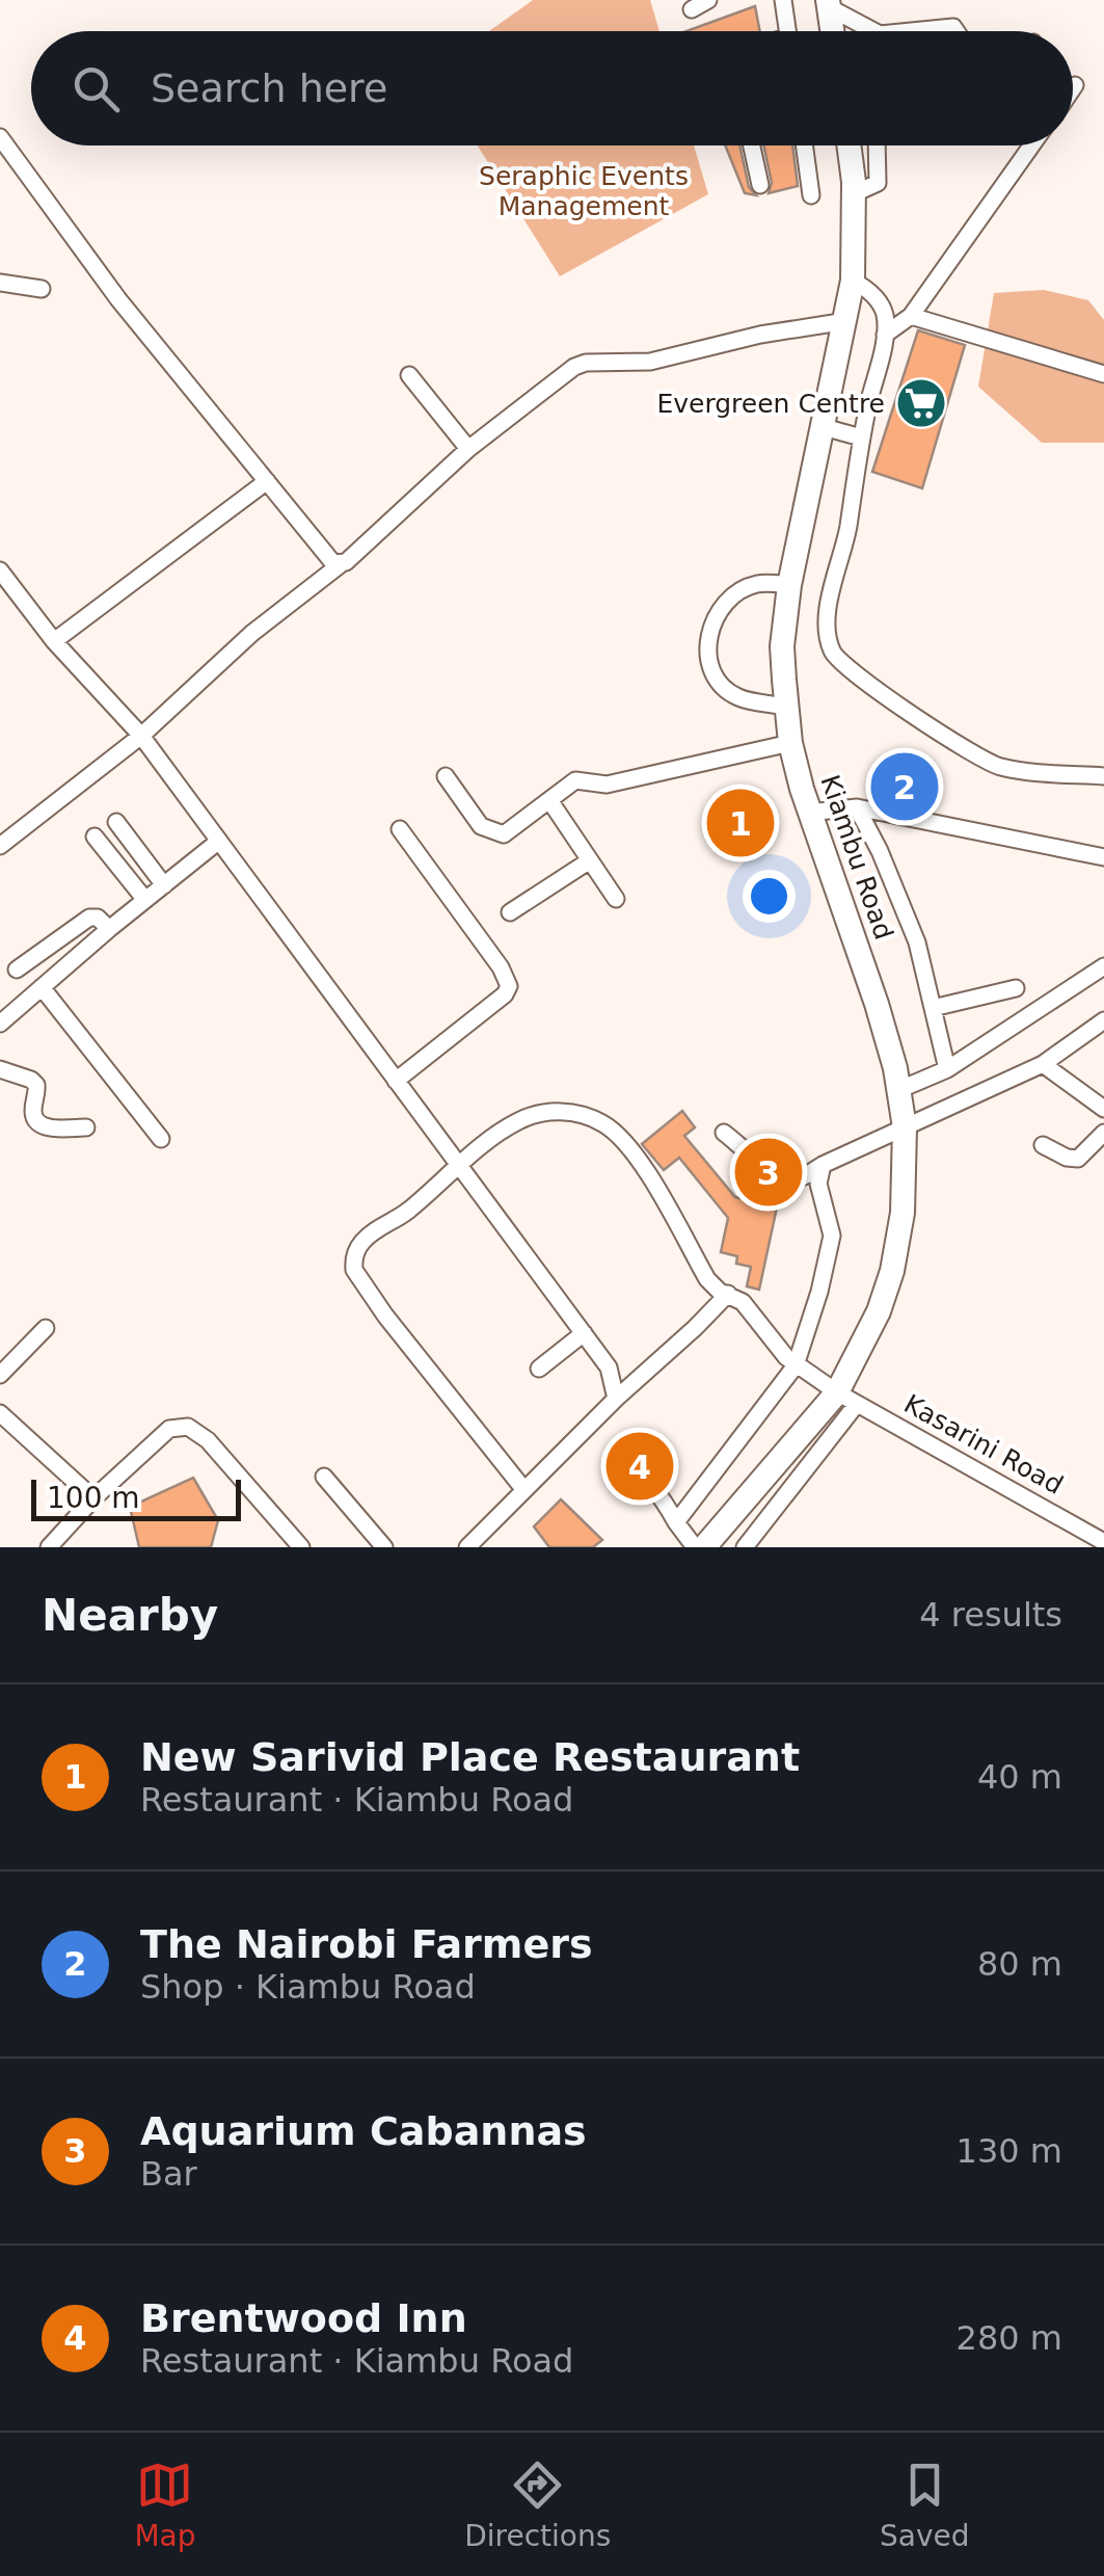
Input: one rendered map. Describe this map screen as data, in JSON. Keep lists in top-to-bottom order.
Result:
{
  "streets": {
    "highway": ["Kiambu Road"],
    "street": ["Kasarini Road"]
  },
  "crossings": [
    ["Kiambu Road", "Kasarini Road"]
  ],
  "parks": ["Seraphic Events Management"],
  "places": {
    "supermarket": ["Evergreen Centre"]
  },
  "scale_bar": "100 m",
  "page": {
    "search": "Search here",
    "pins": [
      "2",
      "1",
      "3",
      "4"
    ],
    "scale": "100 m",
    "heading": ["Nearby", "4 results"],
    "list": [
      {
        "mark": "1",
        "name": "New Sarivid Place Restaurant",
        "note": "Restaurant · Kiambu Road",
        "value": "40 m"
      },
      {
        "mark": "2",
        "name": "The Nairobi Farmers",
        "note": "Shop · Kiambu Road",
        "value": "80 m"
      },
      {
        "mark": "3",
        "name": "Aquarium Cabannas",
        "note": "Bar",
        "value": "130 m"
      },
      {
        "mark": "4",
        "name": "Brentwood Inn",
        "note": "Restaurant · Kiambu Road",
        "value": "280 m"
      }
    ],
    "nav": ["Map", "Directions", "Saved"]
  }
}
